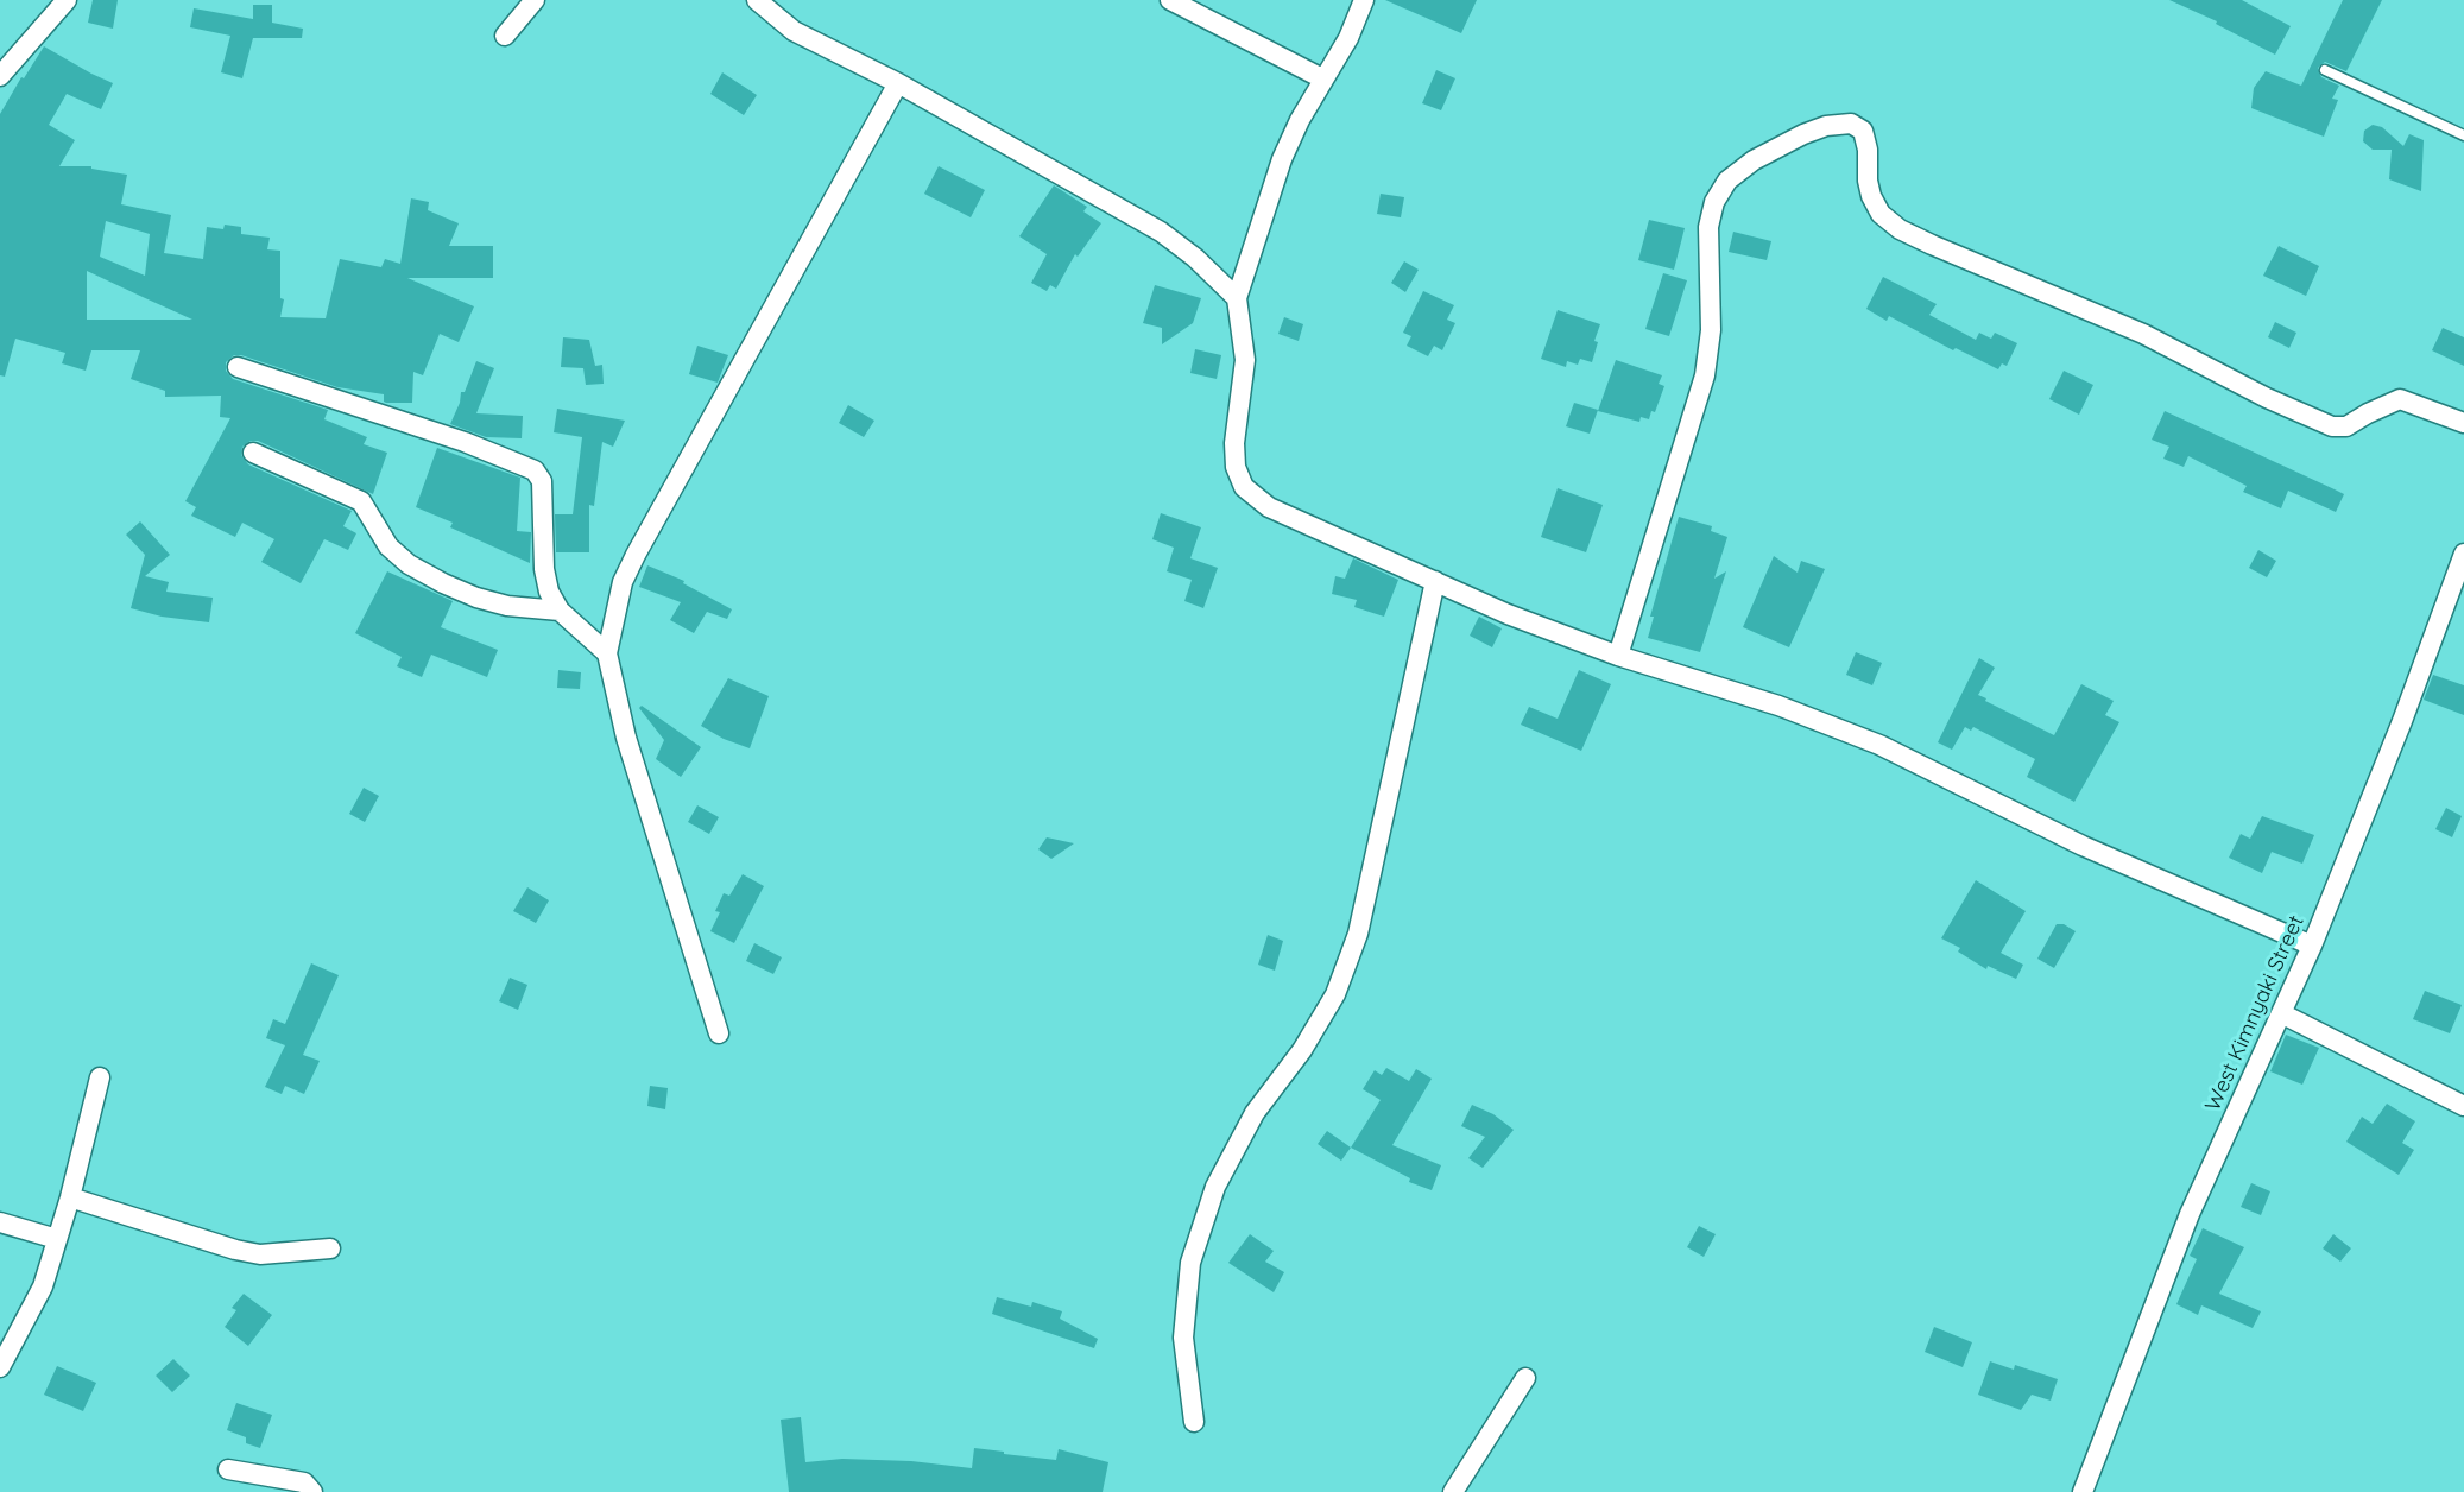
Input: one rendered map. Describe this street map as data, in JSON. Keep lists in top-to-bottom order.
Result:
{
  "streets": {
    "street": ["West Kimnyaki Street"]
  }
}
